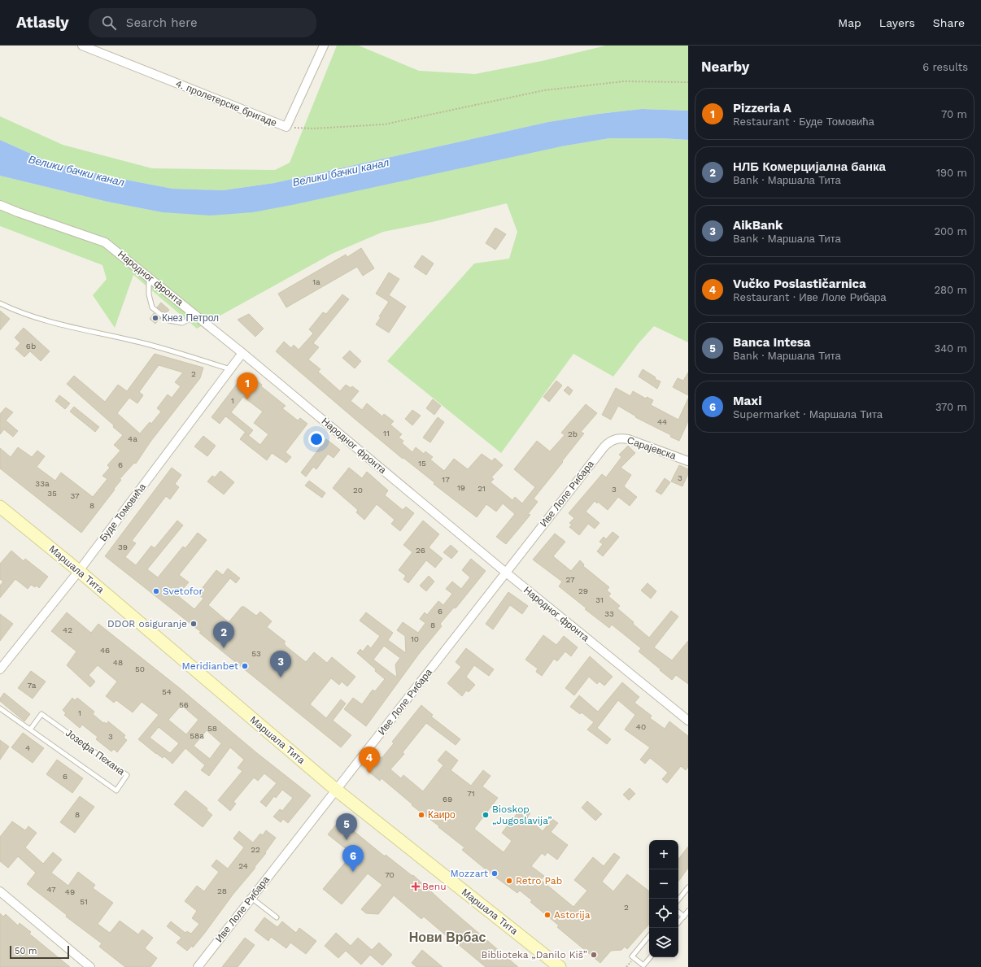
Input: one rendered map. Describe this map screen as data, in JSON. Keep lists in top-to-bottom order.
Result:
{
  "streets": {
    "street": [
      "4. пролетерске бригаде",
      "Народног фронта",
      "Сарајевска",
      "Иве Лоле Рибара",
      "Буде Томовића",
      "Маршала Тита"
    ],
    "lane": ["Јозефа Пехана"]
  },
  "crossings": [
    ["Народног фронта", "Иве Лоле Рибара"],
    ["Народног фронта", "Буде Томовића"],
    ["Сарајевска", "Иве Лоле Рибара"],
    ["Иве Лоле Рибара", "Маршала Тита"],
    ["Буде Томовића", "Маршала Тита"]
  ],
  "districts": ["Нови Врбас"],
  "water": ["Велики бачки канал"],
  "places": {
    "other": [
      "Кнез Петрол",
      "Svetofor",
      "DDOR osiguranje",
      "Meridianbet",
      "Каиро",
      "Bioskop „Jugoslavija”",
      "Mozzart",
      "Retro Pab",
      "Astorija",
      "Biblioteka „Danilo Kiš”"
    ],
    "health": ["Benu"]
  },
  "house_numbers": [
    "1a",
    "6b",
    "2",
    "1",
    "44",
    "11",
    "2b",
    "4a",
    "15",
    "6",
    "3",
    "17",
    "33a",
    "19",
    "21",
    "3",
    "20",
    "35",
    "37",
    "8",
    "39",
    "26",
    "27",
    "29",
    "31",
    "6",
    "33",
    "8",
    "42",
    "10",
    "46",
    "53",
    "48",
    "50",
    "7a",
    "54",
    "56",
    "1",
    "40",
    "58",
    "58a",
    "3",
    "4",
    "6",
    "71",
    "69",
    "8",
    "22",
    "24",
    "70",
    "47",
    "28",
    "49",
    "51",
    "2"
  ],
  "scale_bar": "50 m",
  "page": {
    "header": "Atlasly",
    "search": "Search here",
    "nav": ["Map", "Layers", "Share"],
    "heading": ["Nearby", "6 results"],
    "list": [
      {
        "mark": "1",
        "name": "Pizzeria A",
        "note": "Restaurant · Буде Томовића",
        "value": "70 m"
      },
      {
        "mark": "2",
        "name": "НЛБ Комерцијална банка",
        "note": "Bank · Маршала Тита",
        "value": "190 m"
      },
      {
        "mark": "3",
        "name": "AikBank",
        "note": "Bank · Маршала Тита",
        "value": "200 m"
      },
      {
        "mark": "4",
        "name": "Vučko Poslastičarnica",
        "note": "Restaurant · Иве Лоле Рибара",
        "value": "280 m"
      },
      {
        "mark": "5",
        "name": "Banca Intesa",
        "note": "Bank · Маршала Тита",
        "value": "340 m"
      },
      {
        "mark": "6",
        "name": "Maxi",
        "note": "Supermarket · Маршала Тита",
        "value": "370 m"
      }
    ],
    "pins": [
      "1",
      "2",
      "3",
      "4",
      "5",
      "6"
    ],
    "map_buttons": ["+", "−"],
    "scale": "50 m"
  }
}
